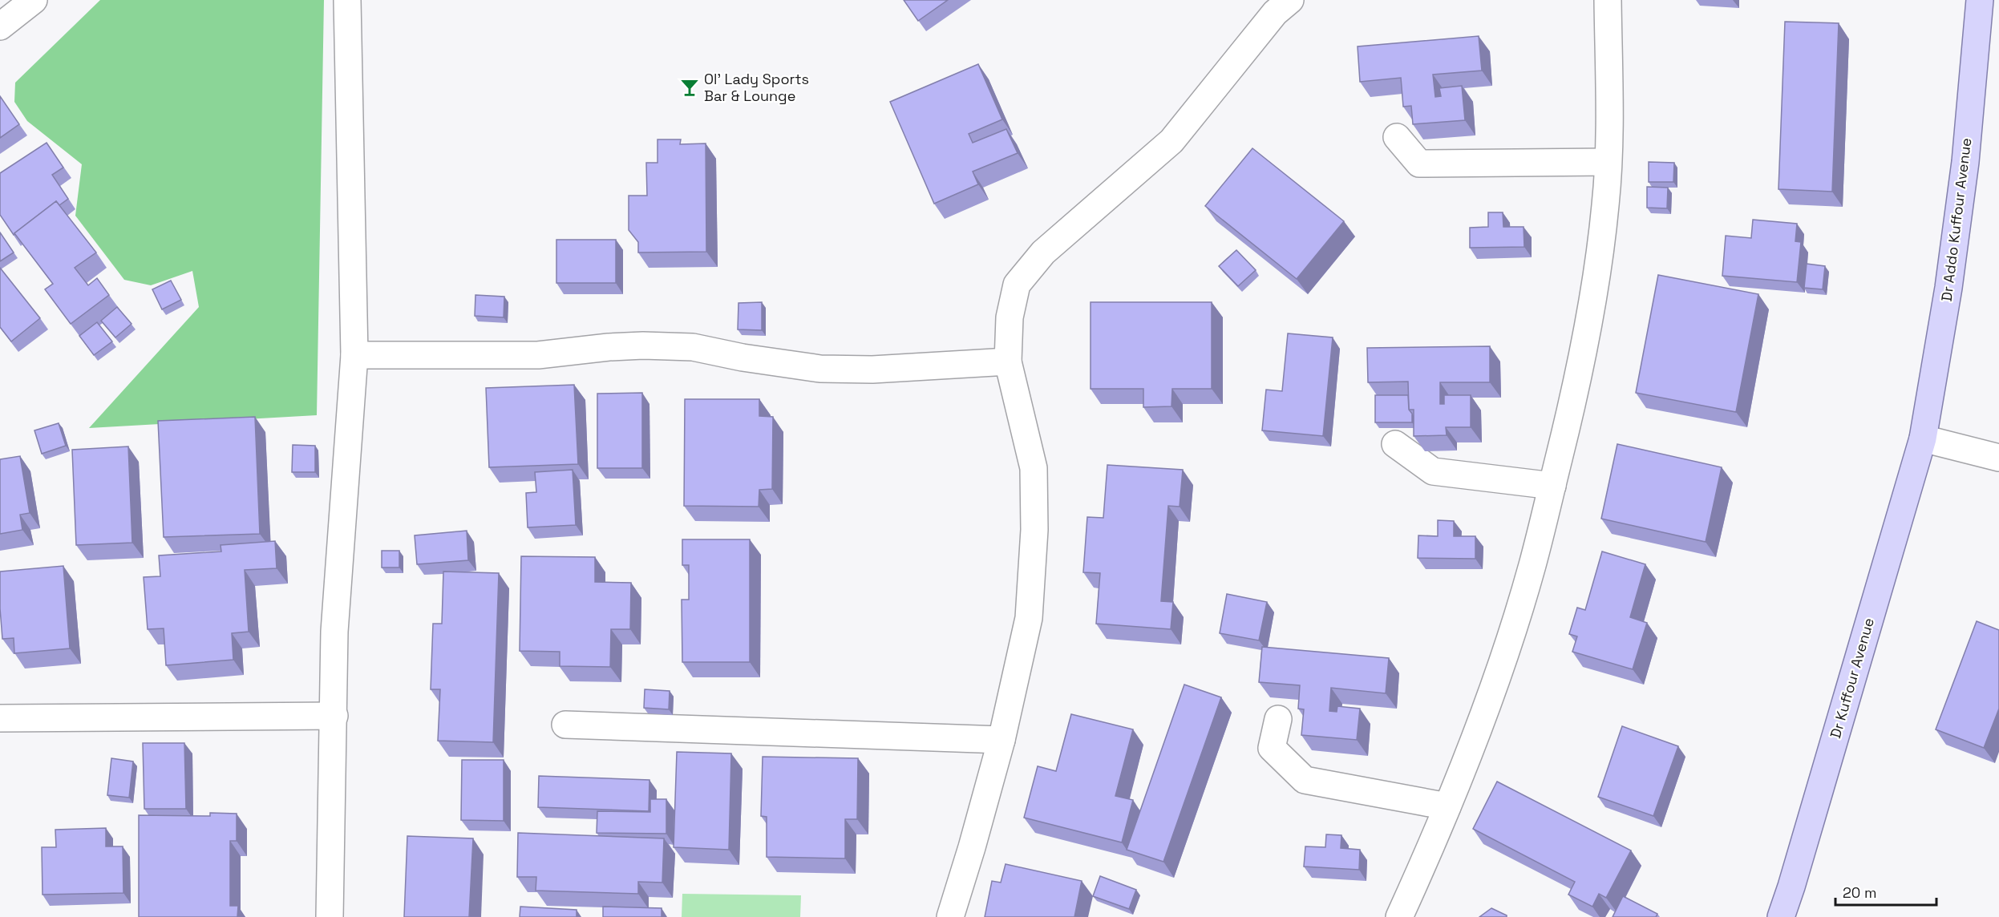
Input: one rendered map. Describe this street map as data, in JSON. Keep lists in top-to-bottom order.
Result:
{
  "streets": {
    "main road": ["Dr Addo Kuffour Avenue", "Dr Kuffour Avenue"]
  },
  "crossings": [
    ["Dr Addo Kuffour Avenue", "Dr Kuffour Avenue"]
  ],
  "places": {
    "bar": ["Ol' Lady Sports Bar & Lounge"]
  },
  "scale_bar": "20 m"
}
